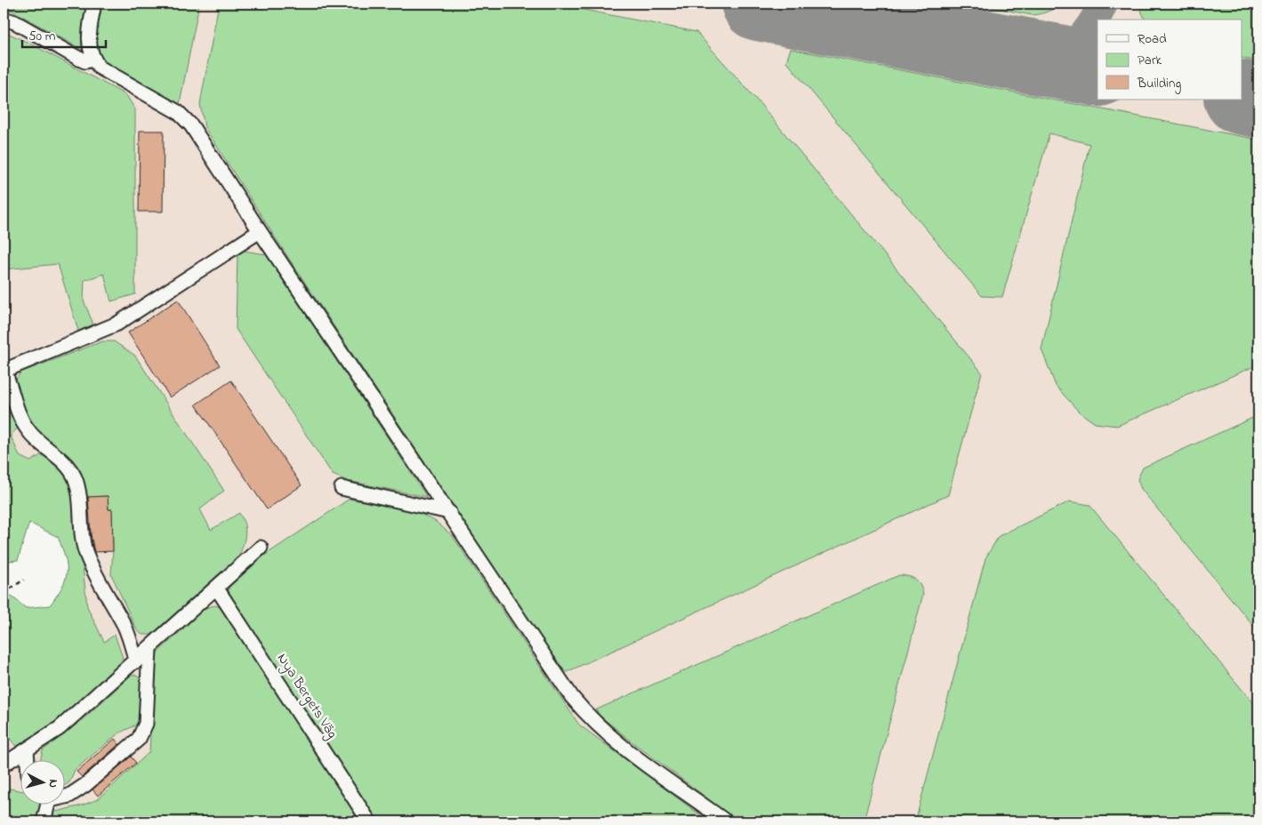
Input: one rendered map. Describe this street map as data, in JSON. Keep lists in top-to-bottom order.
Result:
{
  "streets": {
    "street": ["Nya Bergets Väg"]
  },
  "legend": ["Road", "Park", "Building"],
  "scale_bar": "50 m",
  "north": "right"
}
